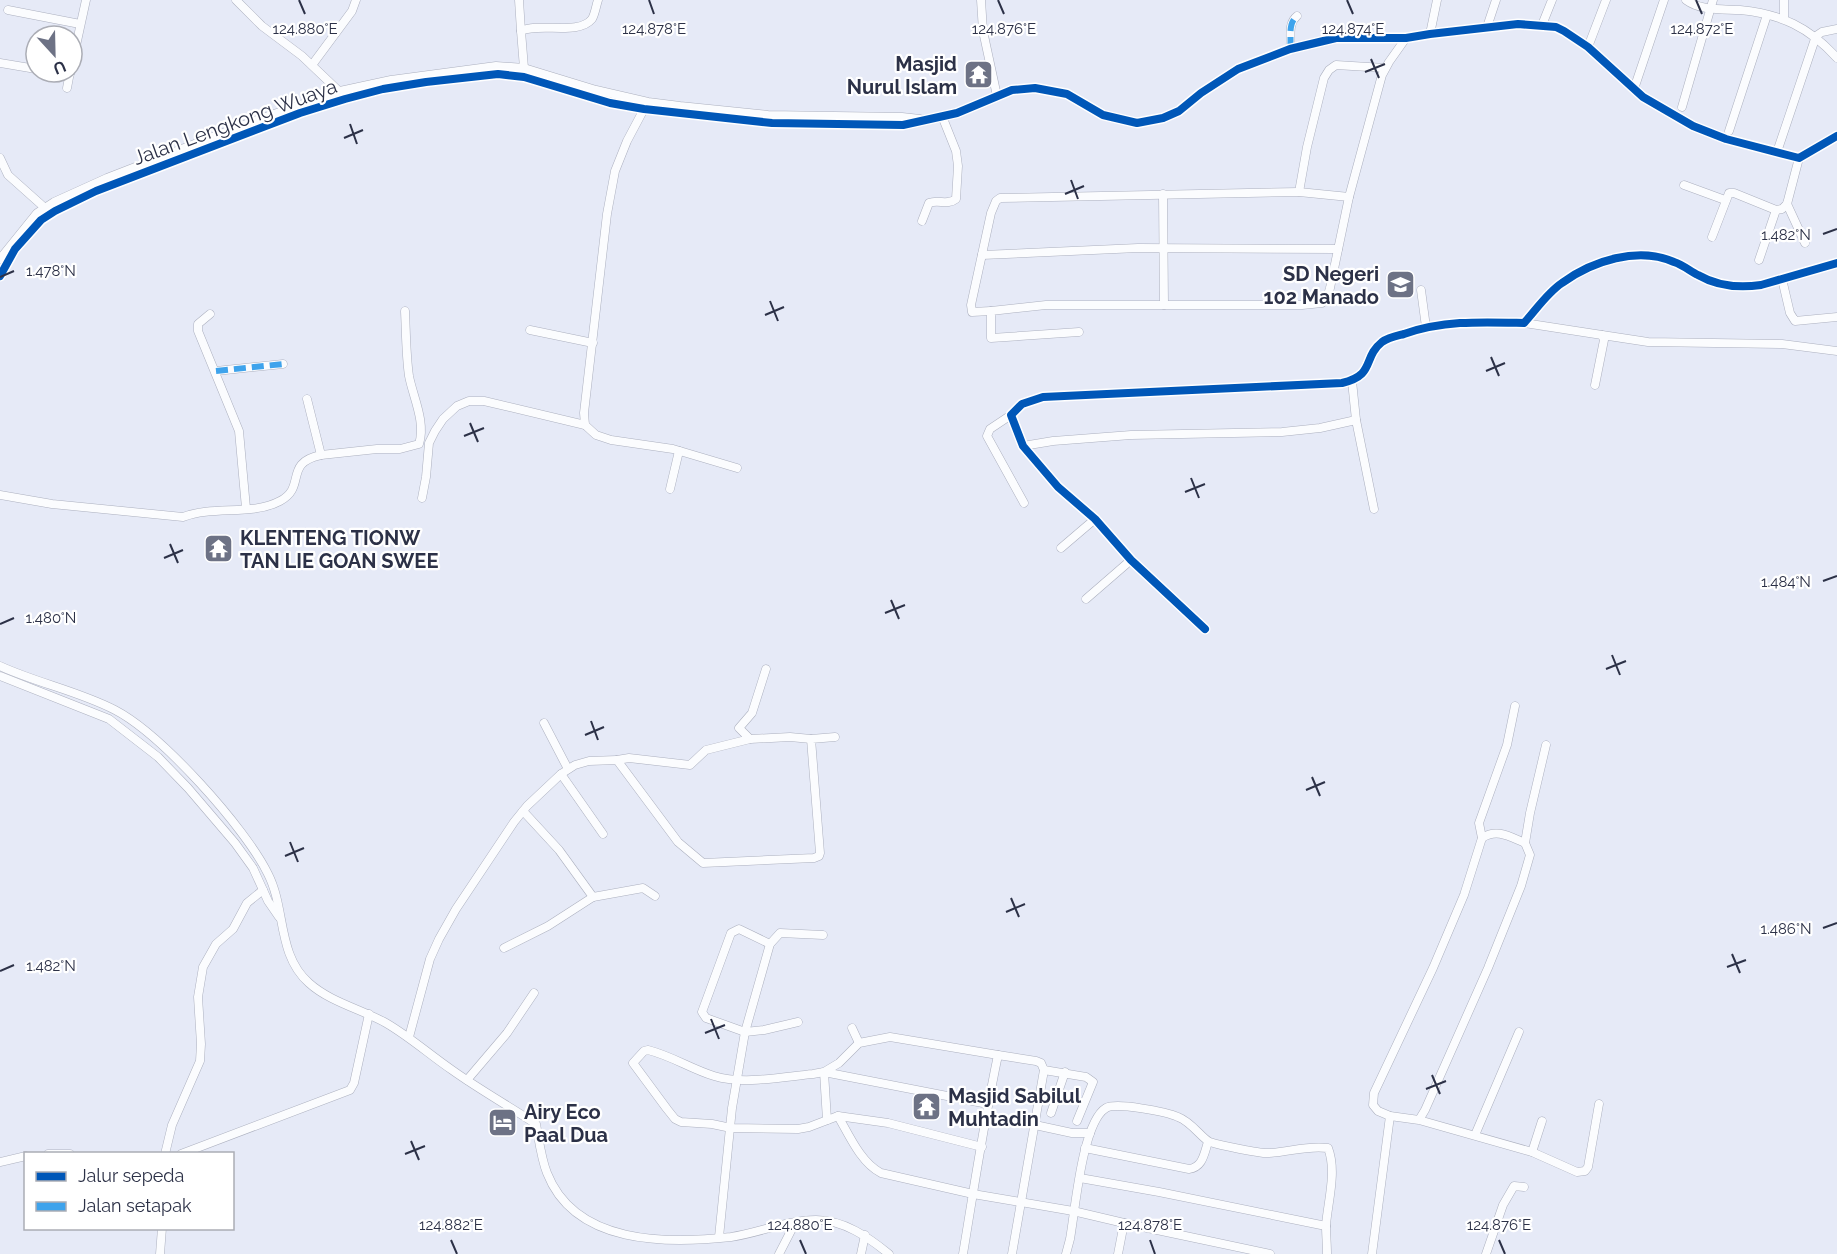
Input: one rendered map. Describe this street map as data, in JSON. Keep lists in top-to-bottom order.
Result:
{
  "streets": {
    "street": ["Jalan Lengkong Wuaya"]
  },
  "places": {
    "temple": ["Masjid Nurul Islam", "KLENTENG TIONW TAN LIE GOAN SWEE", "Masjid Sabilul Muhtadin"],
    "school or university": ["SD Negeri 102 Manado"],
    "hotel": ["Airy Eco Paal Dua"]
  },
  "legend": ["Jalur sepeda", "Jalan setapak"],
  "north": "bottom",
  "coordinates": [
    "124.880°E",
    "124.878°E",
    "124.876°E",
    "124.874°E",
    "124.872°E",
    "1.482°N",
    "1.478°N",
    "1.484°N",
    "1.480°N",
    "1.486°N",
    "124.882°E"
  ]
}
